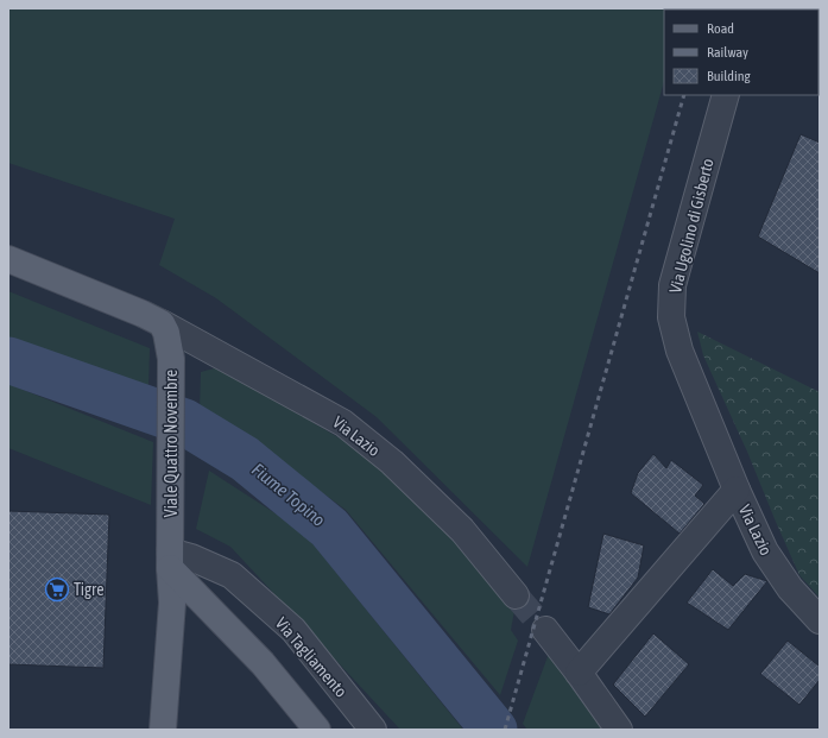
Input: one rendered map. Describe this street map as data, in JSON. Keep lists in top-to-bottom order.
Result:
{
  "streets": {
    "main road": ["Viale Quattro Novembre"],
    "street": ["Via Ugolino di Gisberto", "Via Lazio", "Via Tagliamento"]
  },
  "crossings": [
    ["Via Ugolino di Gisberto", "Via Lazio"],
    ["Via Lazio", "Viale Quattro Novembre"],
    ["Viale Quattro Novembre", "Via Tagliamento"]
  ],
  "water": ["Fiume Topino"],
  "places": {
    "supermarket": ["Tigre"]
  },
  "legend": ["Road", "Railway", "Building"]
}
